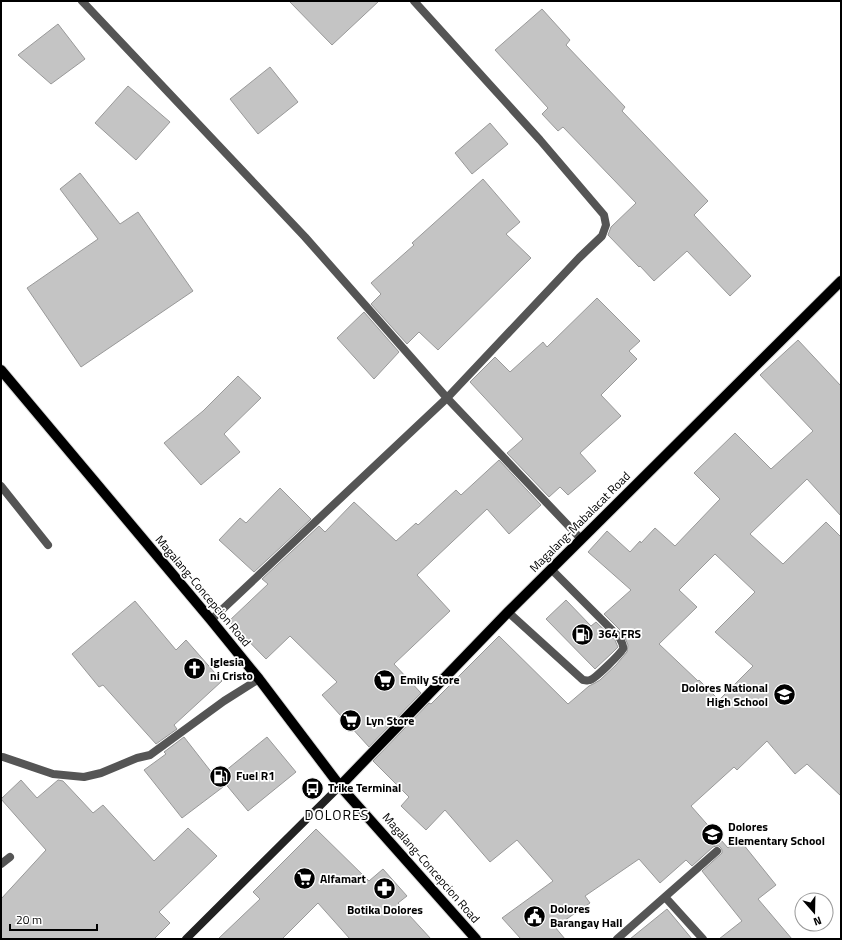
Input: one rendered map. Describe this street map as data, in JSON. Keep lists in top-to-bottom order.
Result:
{
  "streets": {
    "main road": ["Magalang-Mabalacat Road", "Magalang-Concepcion Road"]
  },
  "crossings": [
    ["Magalang-Mabalacat Road", "Magalang-Concepcion Road"]
  ],
  "districts": ["DOLORES"],
  "places": {
    "fuel station": ["364 FRS", "Fuel R1"],
    "church": ["Iglesia ni Cristo"],
    "supermarket": ["Emily Store", "Lyn Store", "Alfamart"],
    "school or university": ["Dolores National High School", "Dolores Elementary School"],
    "bus stop": ["Trike Terminal"],
    "pharmacy": ["Botika Dolores"],
    "public building": ["Dolores Barangay Hall"]
  },
  "scale_bar": "20 m",
  "north": "bottom"
}
